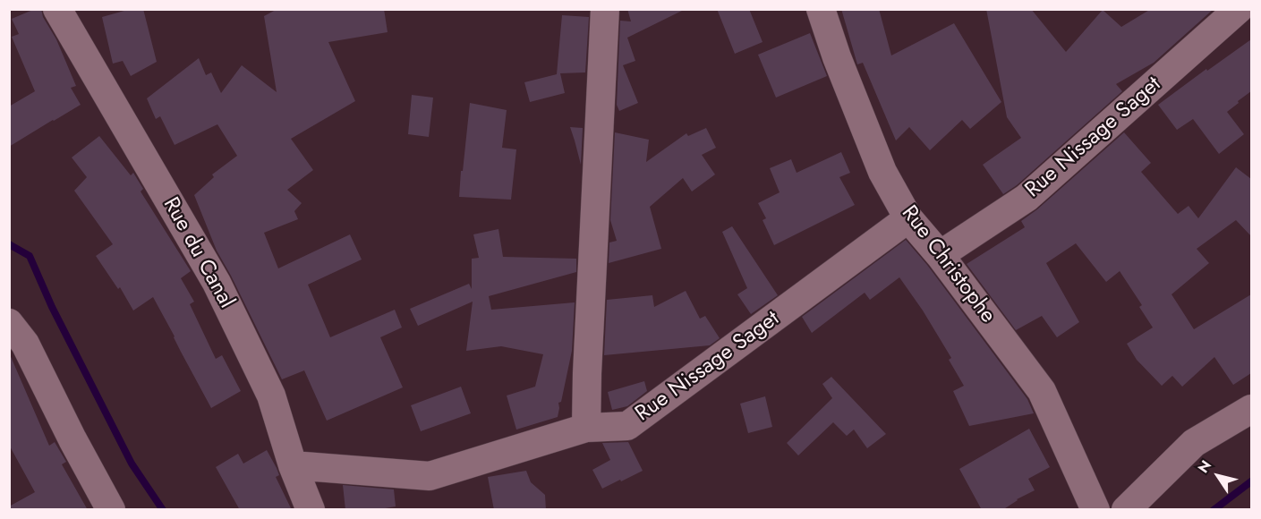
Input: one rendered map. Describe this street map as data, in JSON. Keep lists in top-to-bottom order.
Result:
{
  "streets": {
    "street": ["Rue Nissage Saget", "Rue du Canal", "Rue Christophe"]
  },
  "crossings": [
    ["Rue Nissage Saget", "Rue du Canal"],
    ["Rue Nissage Saget", "Rue Christophe"]
  ],
  "north": "top left"
}
